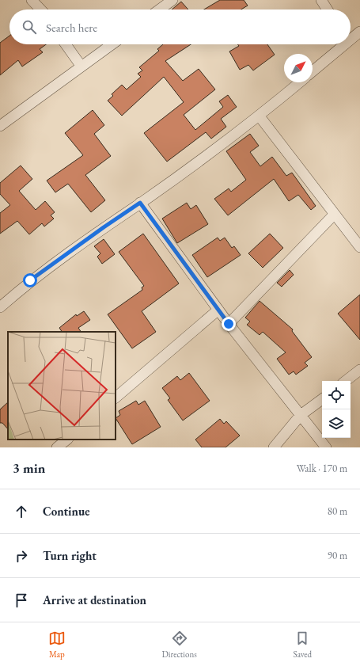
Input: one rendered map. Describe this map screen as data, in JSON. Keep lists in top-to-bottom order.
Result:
{
  "north": "top right",
  "page": {
    "search": "Search here",
    "heading": ["3 min", "Walk · 170 m"],
    "list": [
      ["Continue", "80 m"],
      ["Turn right", "90 m"],
      "Arrive at destination"
    ],
    "nav": ["Map", "Directions", "Saved"]
  }
}
